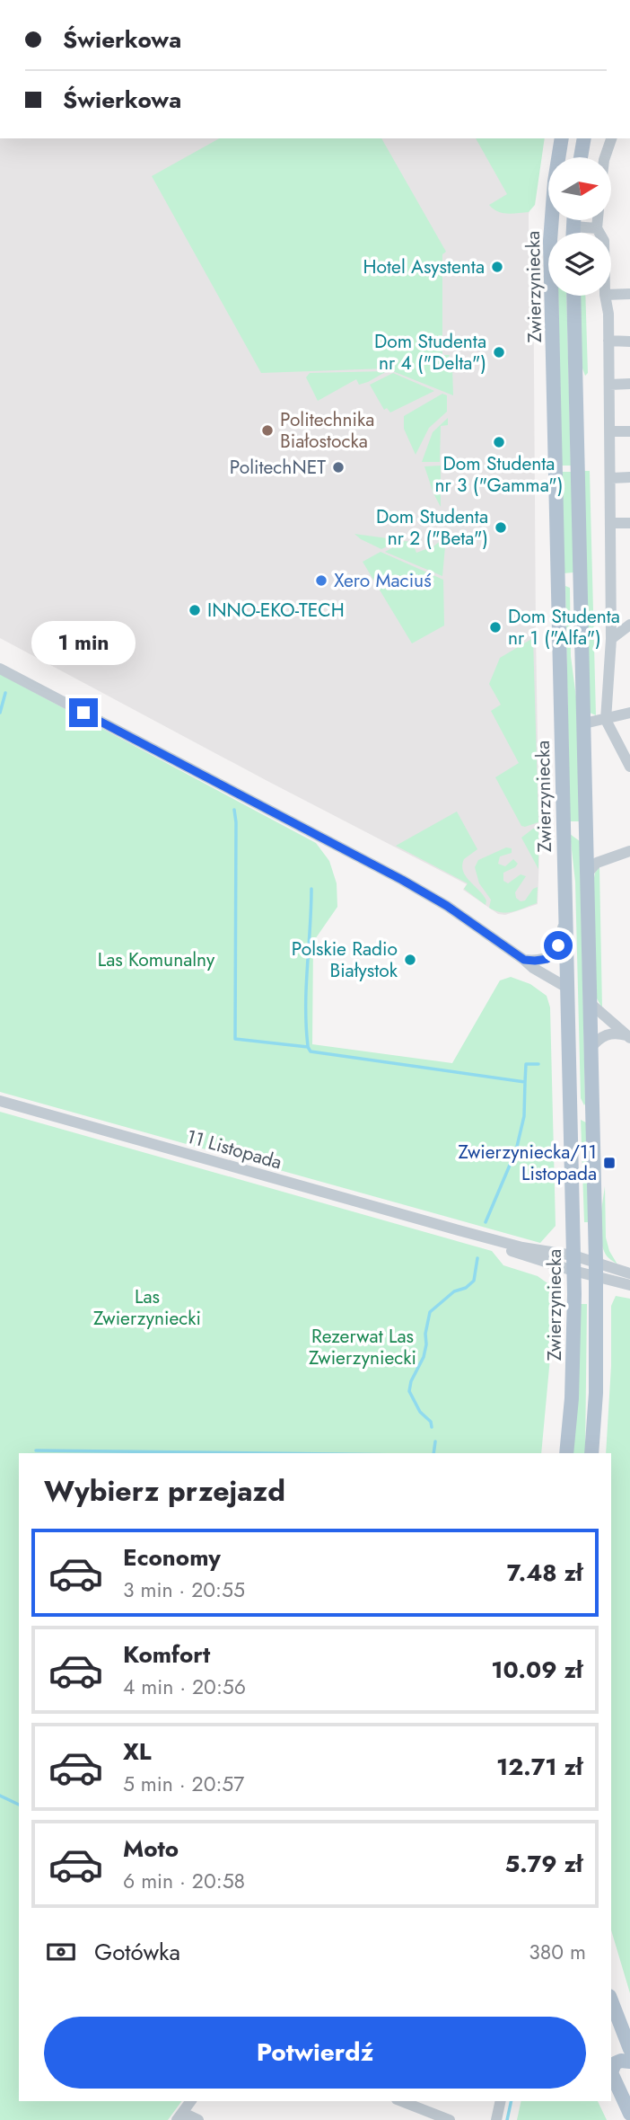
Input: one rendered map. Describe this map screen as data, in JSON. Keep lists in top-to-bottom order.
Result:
{
  "streets": {
    "main road": ["Zwierzyniecka"],
    "street": ["11 Listopada"]
  },
  "crossings": [
    ["Zwierzyniecka", "11 Listopada"]
  ],
  "parks": ["Las Komunalny", "Las Zwierzyniecki", "Rezerwat Las Zwierzyniecki"],
  "places": {
    "other": [
      "Hotel Asystenta",
      "Dom Studenta nr 4 (\"Delta\")",
      "Politechnika Białostocka",
      "Dom Studenta nr 3 (\"Gamma\")",
      "PolitechNET",
      "Dom Studenta nr 2 (\"Beta\")",
      "Xero Maciuś",
      "INNO-EKO-TECH",
      "Dom Studenta nr 1 (\"Alfa\")",
      "Polskie Radio Białystok"
    ],
    "transit": ["Zwierzyniecka/11 Listopada"]
  },
  "north": "right",
  "page": {
    "banner": ["Świerkowa", "Świerkowa"],
    "bubble": "1 min",
    "heading": "Wybierz przejazd",
    "list": [
      {
        "name": "Economy",
        "note": "3 min · 20:55",
        "value": "7.48 zł"
      },
      {
        "name": "Komfort",
        "note": "4 min · 20:56",
        "value": "10.09 zł"
      },
      {
        "name": "XL",
        "note": "5 min · 20:57",
        "value": "12.71 zł"
      },
      {
        "name": "Moto",
        "note": "6 min · 20:58",
        "value": "5.79 zł"
      }
    ],
    "pay": ["Gotówka", "380 m"],
    "buttons": "Potwierdź"
  }
}
